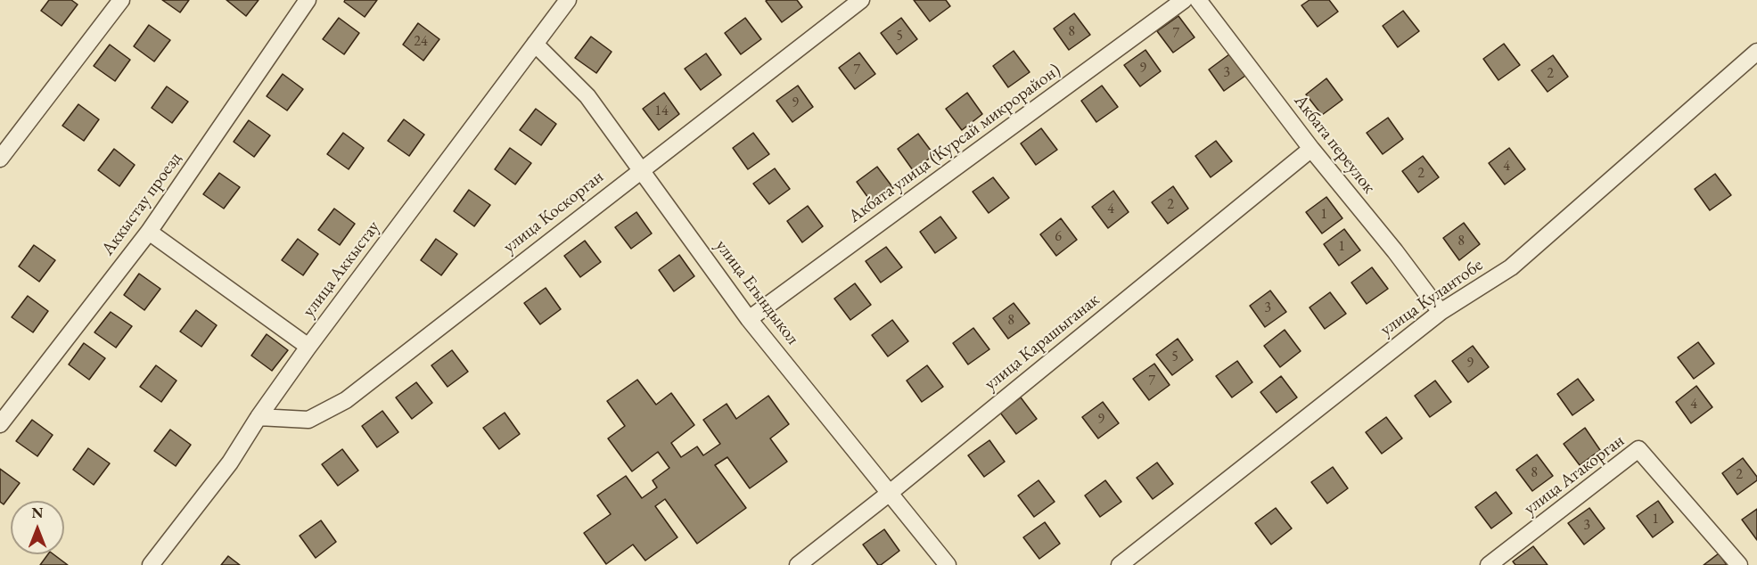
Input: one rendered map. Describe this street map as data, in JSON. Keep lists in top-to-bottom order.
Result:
{
  "streets": {
    "street": [
      "Акбата улица (Курсай микрорайон)",
      "Акбата переулок",
      "Аккыстау проезд",
      "улица Коскорган",
      "улица Аккыстау",
      "улица Егындыкол",
      "улица Кулантобе",
      "улица Карашыганак",
      "улица Атакорган"
    ]
  },
  "crossings": [
    ["Акбата улица (Курсай микрорайон)", "улица Егындыкол"],
    ["Акбата переулок", "улица Кулантобе"],
    ["Акбата переулок", "улица Карашыганак"],
    ["улица Коскорган", "улица Аккыстау"],
    ["улица Коскорган", "улица Егындыкол"],
    ["улица Аккыстау", "улица Егындыкол"],
    ["улица Егындыкол", "улица Карашыганак"]
  ],
  "house_numbers": [
    "8",
    "7",
    "5",
    "24",
    "9",
    "7",
    "3",
    "2",
    "9",
    "14",
    "4",
    "2",
    "2",
    "4",
    "1",
    "6",
    "8",
    "1",
    "3",
    "8",
    "5",
    "9",
    "7",
    "4",
    "9",
    "8",
    "2",
    "1",
    "3"
  ],
  "north": "top"
}
